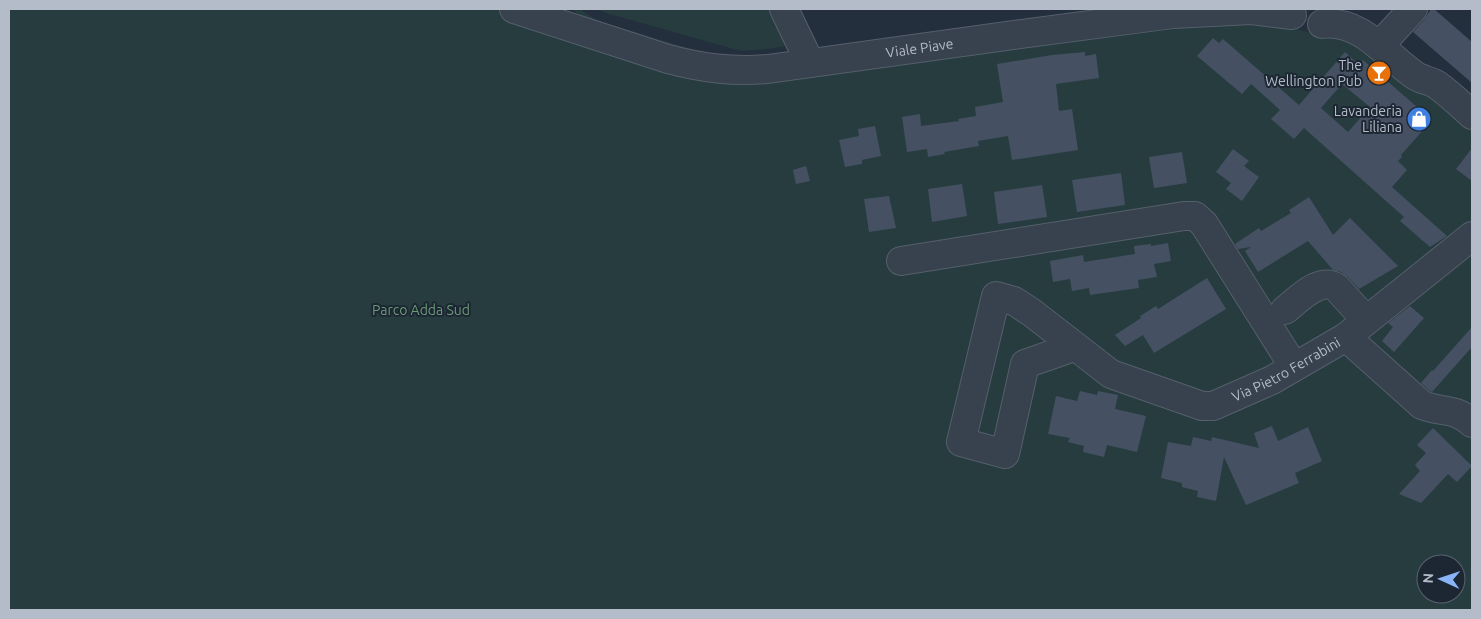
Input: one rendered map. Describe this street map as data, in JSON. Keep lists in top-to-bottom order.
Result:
{
  "streets": {
    "street": ["Viale Piave", "Via Pietro Ferrabini"]
  },
  "parks": ["Parco Adda Sud"],
  "places": {
    "bar": ["The Wellington Pub"],
    "shop": ["Lavanderia Liliana"]
  },
  "north": "left"
}
